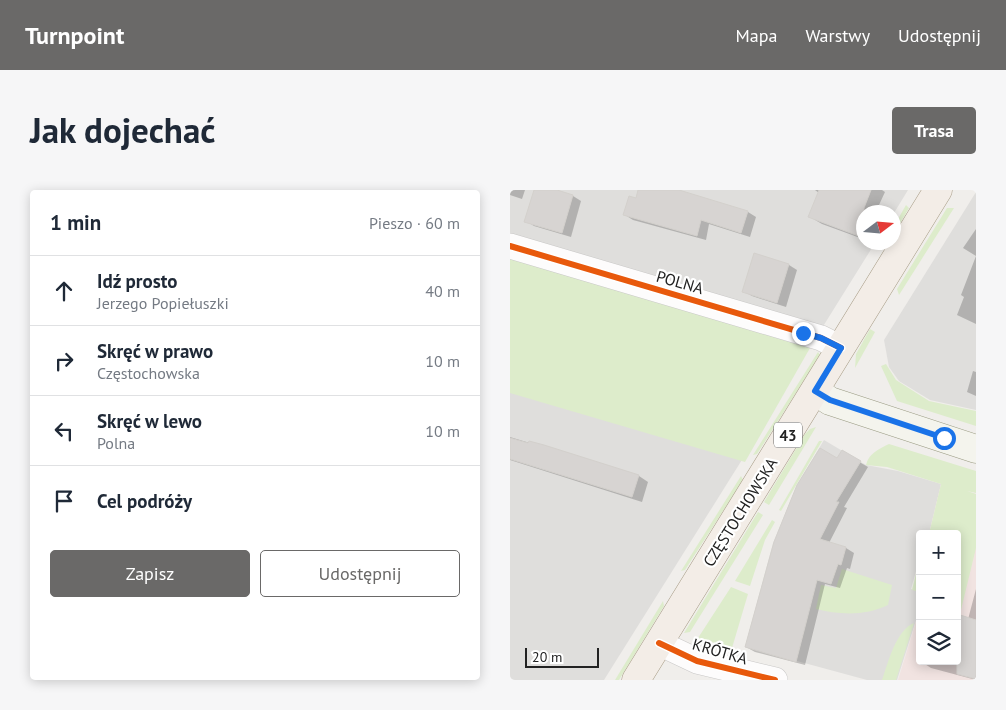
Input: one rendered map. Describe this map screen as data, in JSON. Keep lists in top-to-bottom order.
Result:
{
  "streets": {
    "main road": ["43", "CZĘSTOCHOWSKA"],
    "street": ["POLNA", "KRÓTKA"]
  },
  "crossings": [
    ["POLNA", "CZĘSTOCHOWSKA"],
    ["CZĘSTOCHOWSKA", "KRÓTKA"]
  ],
  "scale_bar": "20 m",
  "north": "right",
  "page": {
    "header": "Turnpoint",
    "nav": ["Mapa", "Warstwy", "Udostępnij"],
    "title": "Jak dojechać",
    "buttons": [
      "Trasa",
      ["Zapisz", "Udostępnij"]
    ],
    "heading": ["1 min", "Pieszo · 60 m"],
    "list": [
      ["Idź prosto", "Jerzego Popiełuszki", "40 m"],
      ["Skręć w prawo", "Częstochowska", "10 m"],
      ["Skręć w lewo", "Polna", "10 m"],
      "Cel podróży"
    ],
    "map_buttons": ["+", "−"],
    "scale": "20 m"
  }
}
